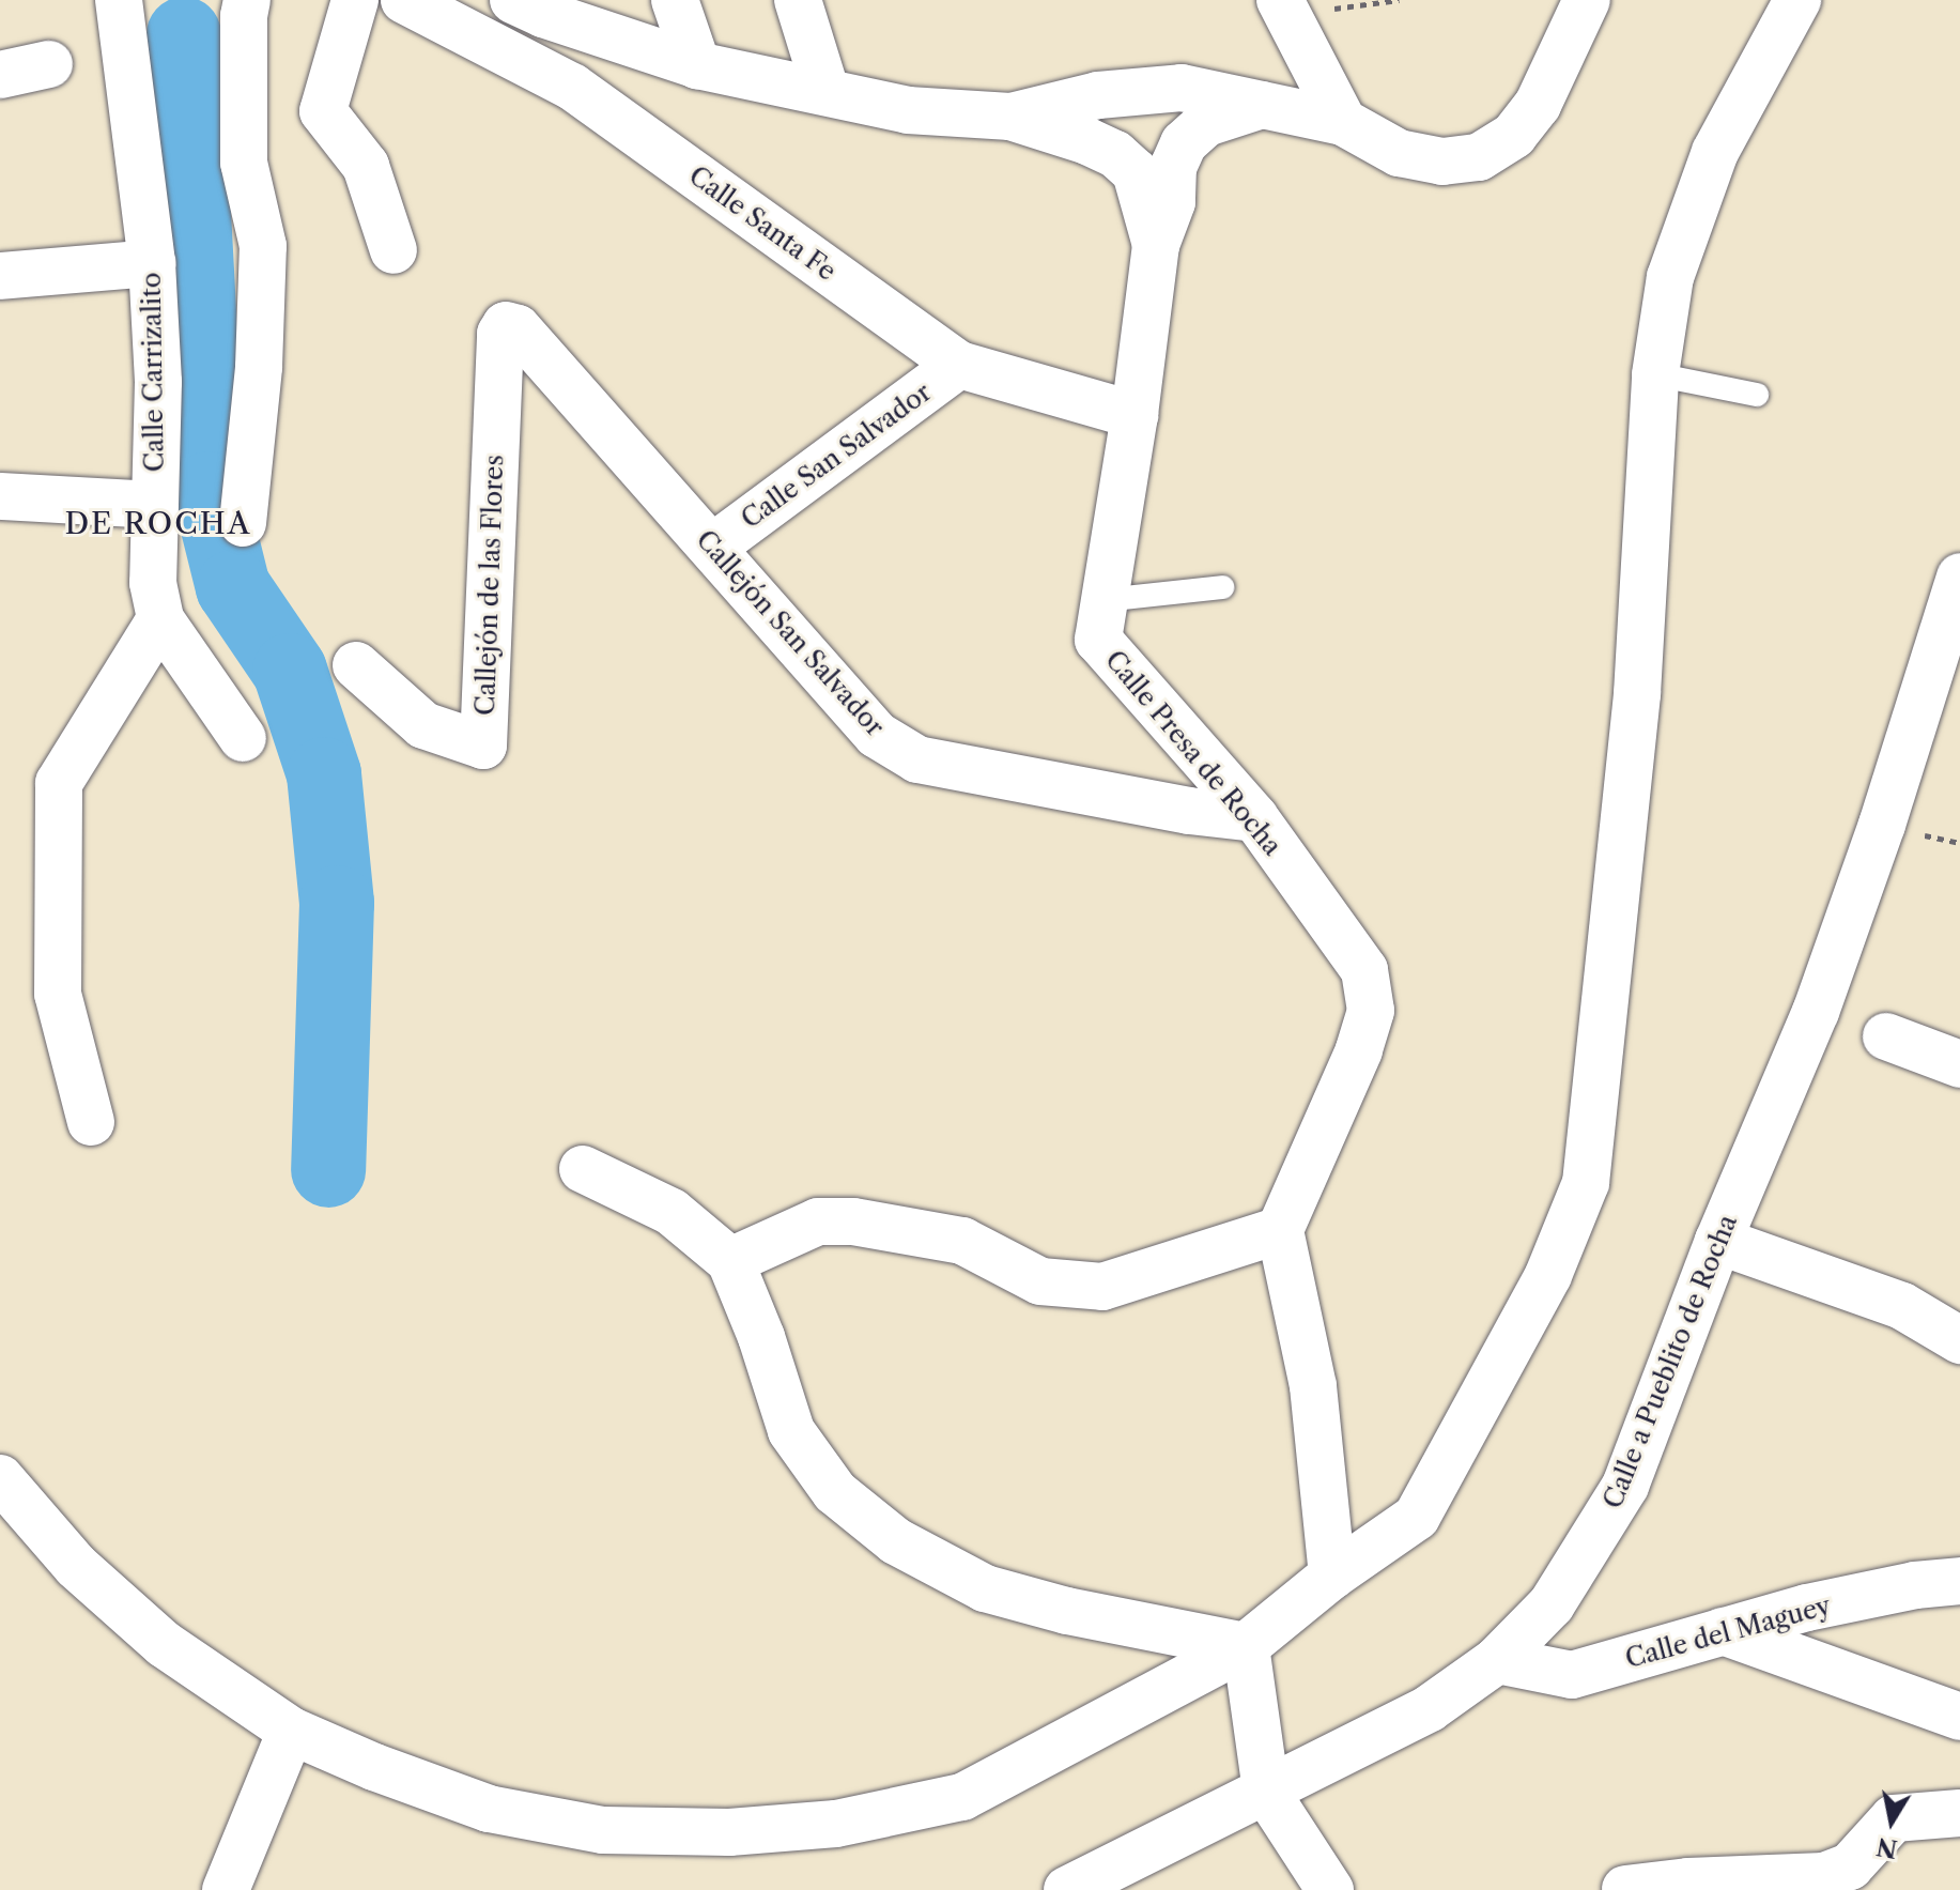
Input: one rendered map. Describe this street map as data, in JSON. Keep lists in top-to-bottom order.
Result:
{
  "streets": {
    "street": [
      "Calle Santa Fe",
      "Calle Carrizalito",
      "Calle San Salvador",
      "Callejón de las Flores",
      "Callejón San Salvador",
      "Calle Presa de Rocha",
      "Calle a Pueblito de Rocha",
      "Calle del Maguey"
    ]
  },
  "crossings": [
    ["Calle Santa Fe", "Calle San Salvador"],
    ["Calle Santa Fe", "Calle Presa de Rocha"],
    ["Calle San Salvador", "Callejón San Salvador"],
    ["Callejón de las Flores", "Callejón San Salvador"],
    ["Callejón San Salvador", "Calle Presa de Rocha"],
    ["Calle a Pueblito de Rocha", "Calle del Maguey"]
  ],
  "districts": ["DE ROCHA"],
  "north": "bottom"
}
